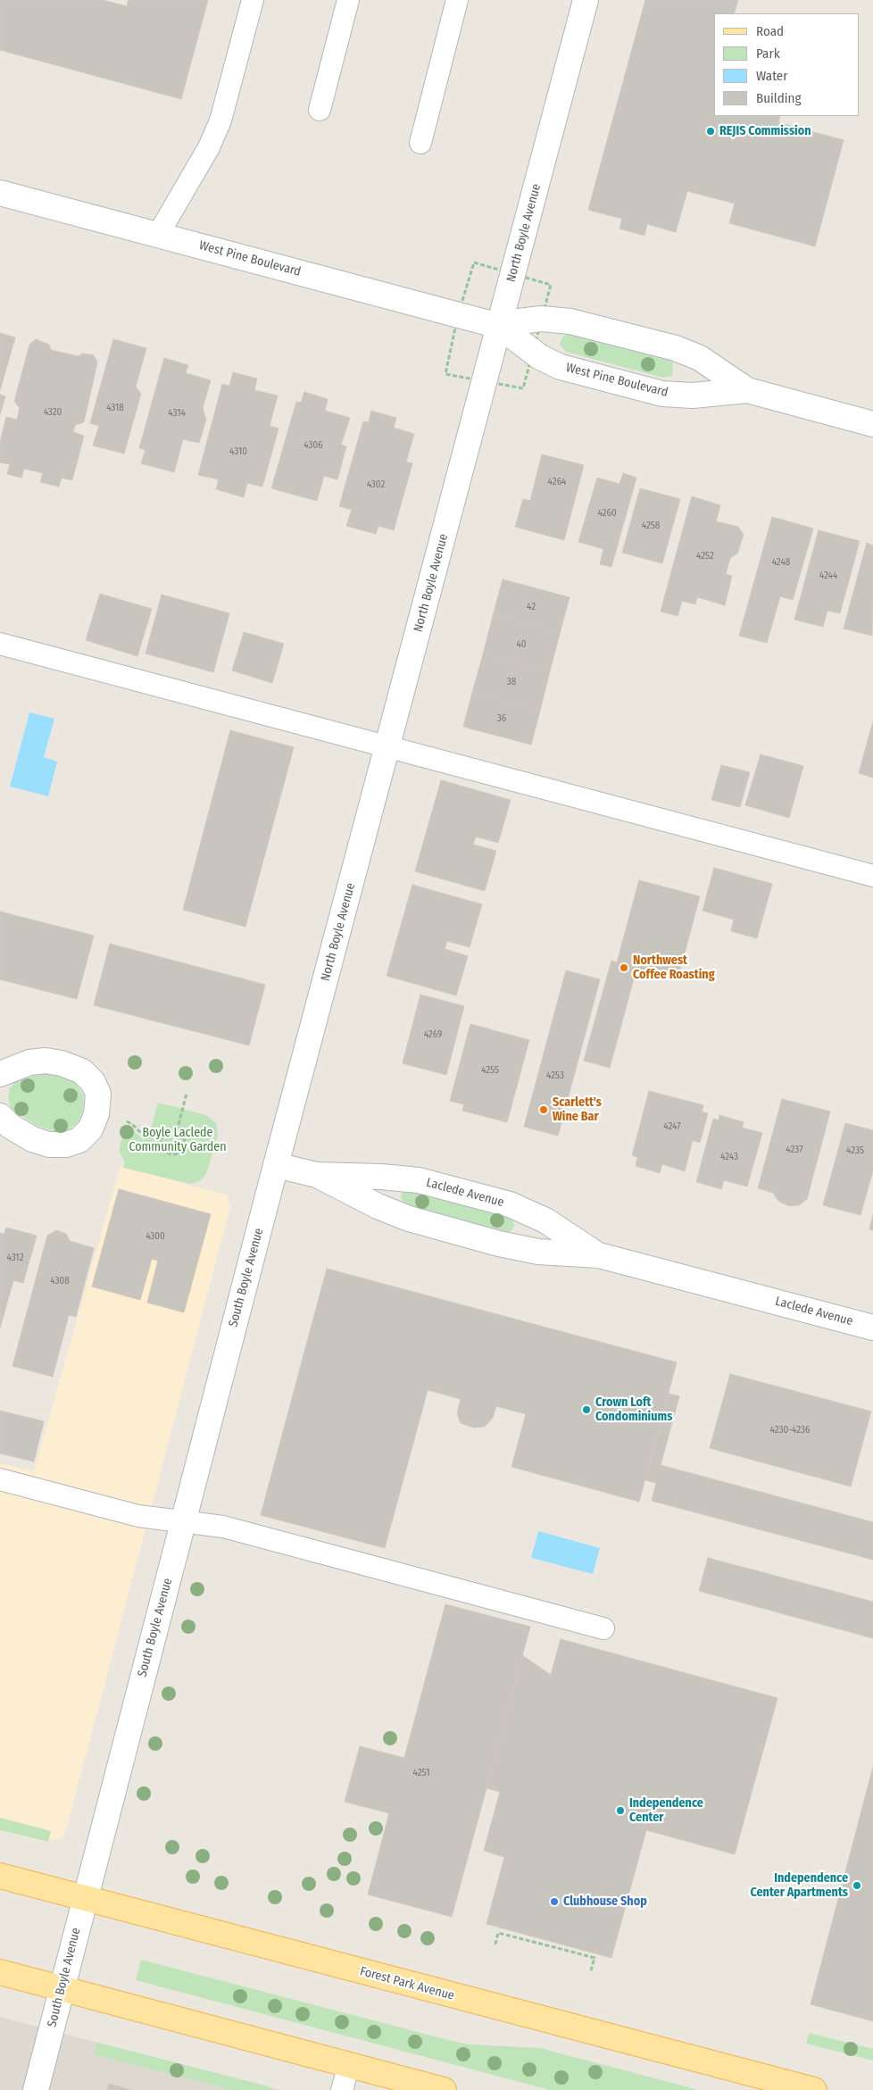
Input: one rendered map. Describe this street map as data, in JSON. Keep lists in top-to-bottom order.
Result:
{
  "streets": {
    "main road": ["Forest Park Avenue"],
    "street": [
      "North Boyle Avenue",
      "West Pine Boulevard",
      "Laclede Avenue",
      "South Boyle Avenue"
    ]
  },
  "crossings": [
    ["North Boyle Avenue", "West Pine Boulevard"],
    ["North Boyle Avenue", "Laclede Avenue"],
    ["North Boyle Avenue", "South Boyle Avenue"],
    ["Laclede Avenue", "South Boyle Avenue"],
    ["South Boyle Avenue", "Forest Park Avenue"]
  ],
  "parks": ["Boyle Laclede Community Garden"],
  "places": [
    "REJIS Commission",
    "Northwest Coffee Roasting",
    "Scarlett's Wine Bar",
    "Crown Loft Condominiums",
    "Independence Center",
    "Independence Center Apartments",
    "Clubhouse Shop"
  ],
  "house_numbers": [
    "4318",
    "4320",
    "4314",
    "4306",
    "4310",
    "4264",
    "4302",
    "4260",
    "4258",
    "4252",
    "4248",
    "4244",
    "42",
    "40",
    "38",
    "36",
    "4269",
    "4255",
    "4253",
    "4247",
    "4237",
    "4235",
    "4243",
    "4300",
    "4312",
    "4308",
    "4230-4236",
    "4251"
  ],
  "legend": [
    "Road",
    "Park",
    "Water",
    "Building"
  ]
}
